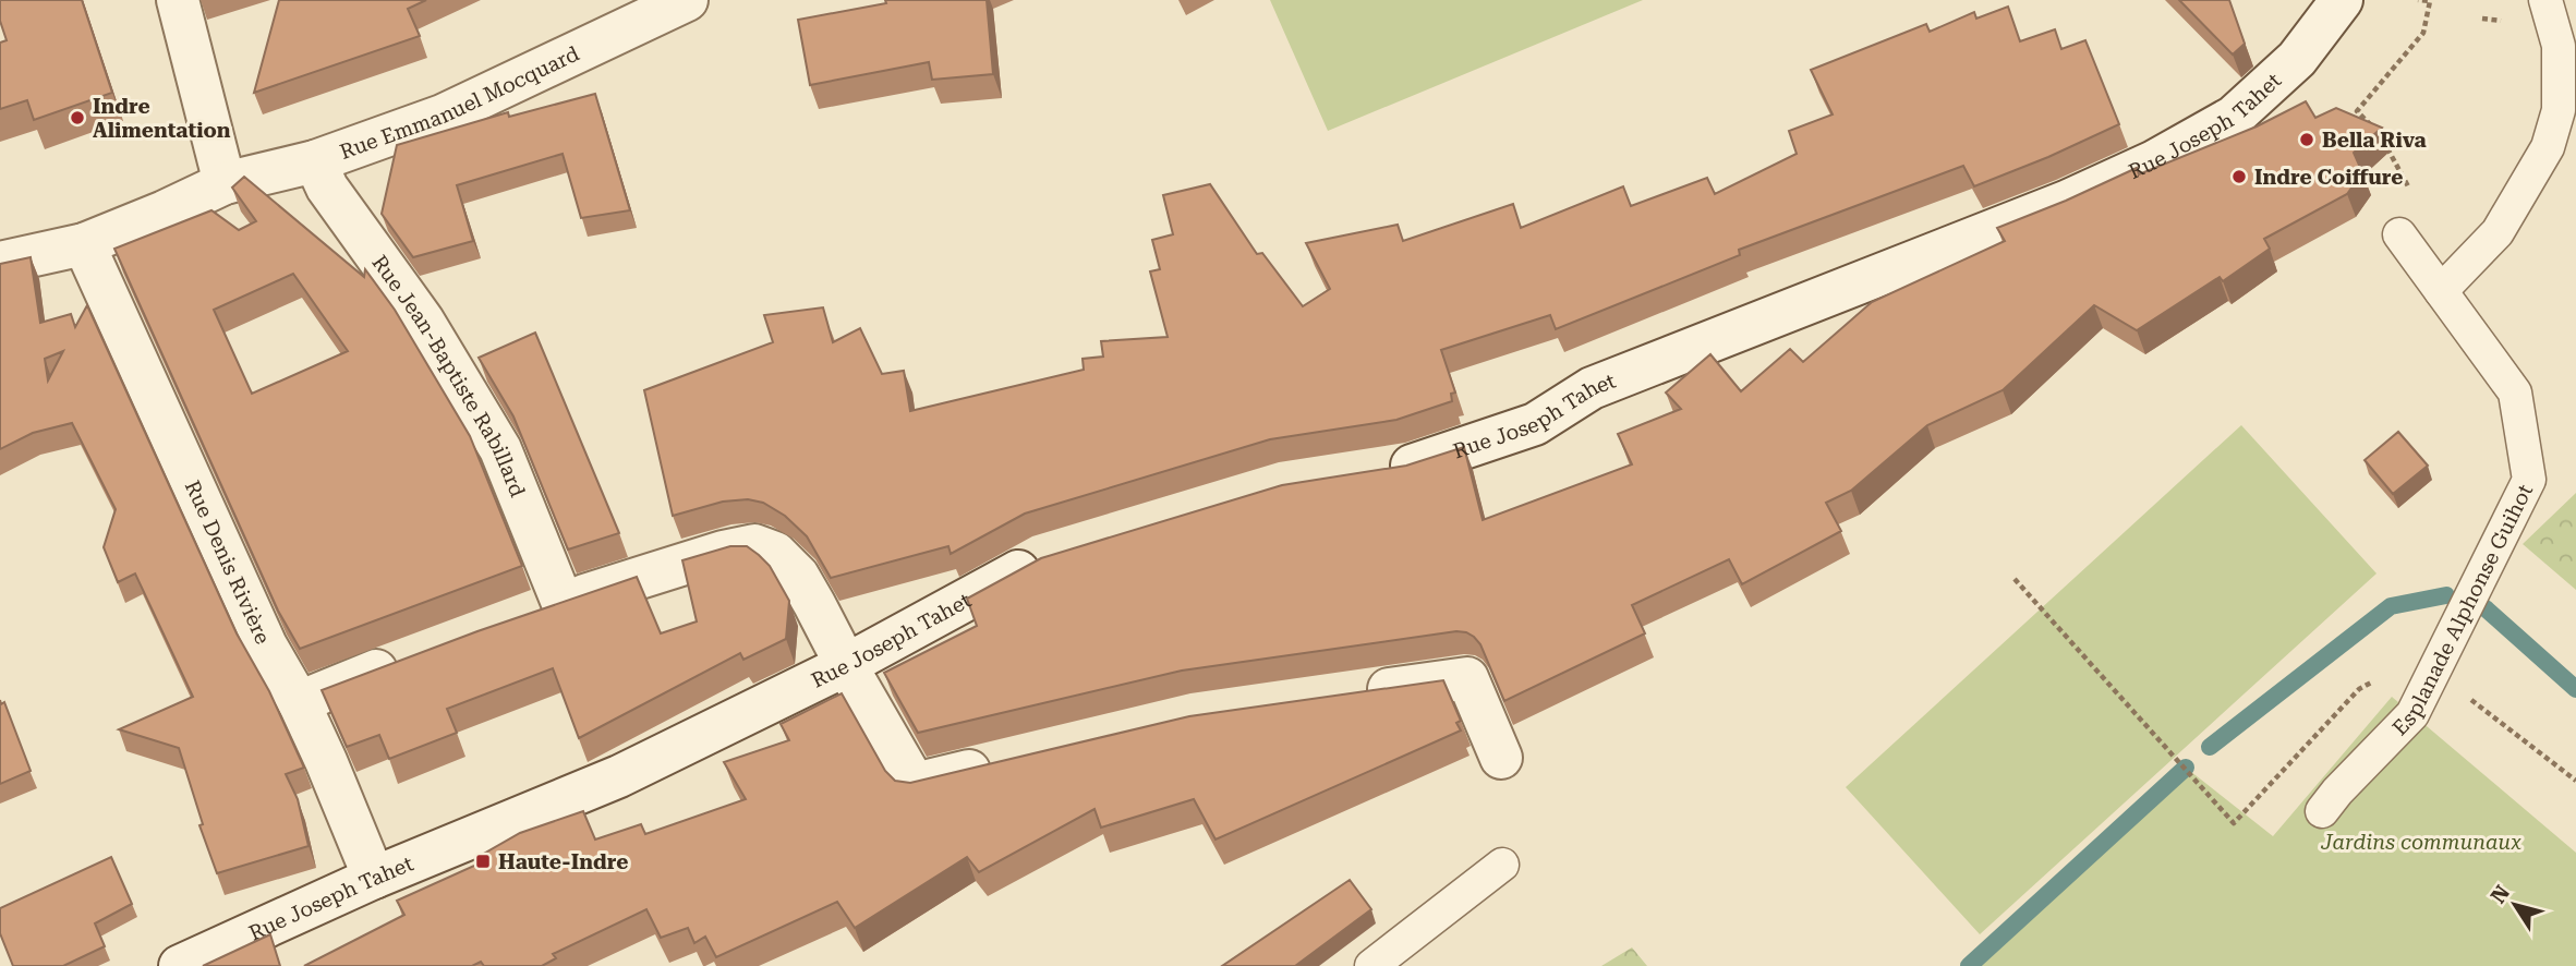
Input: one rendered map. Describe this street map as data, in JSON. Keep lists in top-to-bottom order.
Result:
{
  "streets": {
    "street": [
      "Rue Emmanuel Mocquard",
      "Rue Joseph Tahet",
      "Rue Jean-Baptiste Rabillard",
      "Rue Denis Rivière"
    ],
    "lane": ["Esplanade Alphonse Guihot"]
  },
  "crossings": [
    ["Rue Emmanuel Mocquard", "Rue Jean-Baptiste Rabillard"],
    ["Rue Joseph Tahet", "Rue Denis Rivière"]
  ],
  "parks": ["Jardins communaux"],
  "places": {
    "other": ["Indre Alimentation", "Bella Riva", "Indre Coiffure"],
    "transit": ["Haute-Indre"]
  },
  "north": "top left"
}
